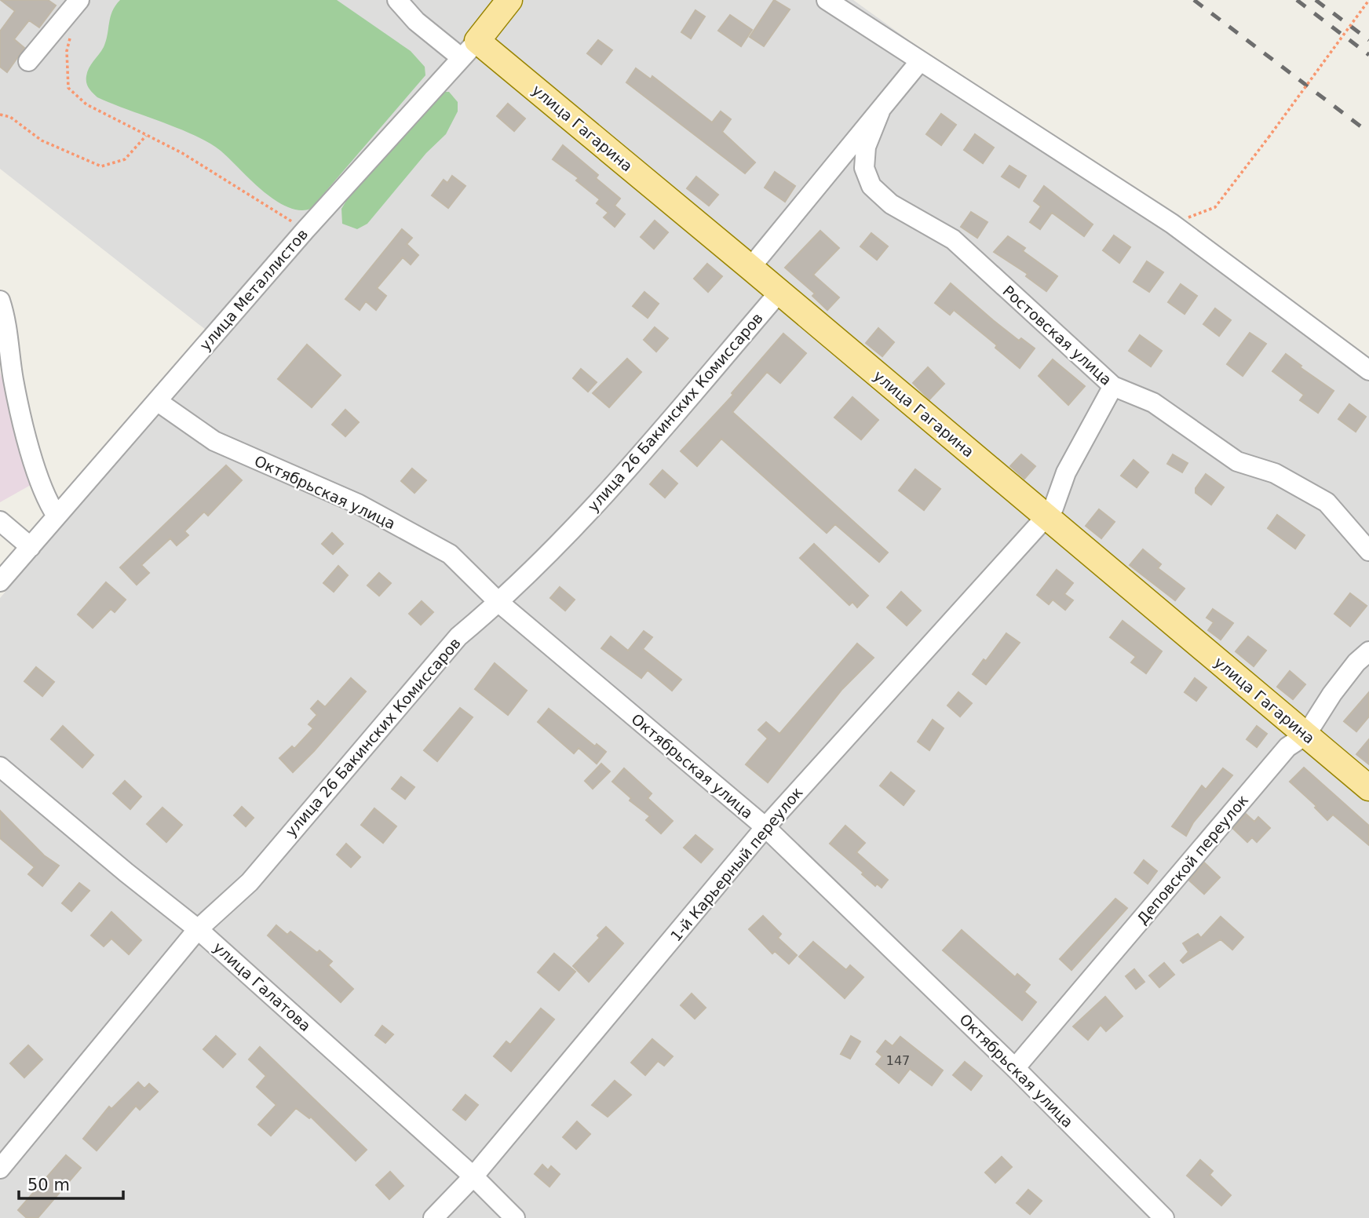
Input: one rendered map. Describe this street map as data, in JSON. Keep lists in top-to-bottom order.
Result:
{
  "streets": {
    "main road": ["улица Гагарина", "улица Металлистов"],
    "street": [
      "Ростовская улица",
      "улица 26 Бакинских Комиссаров",
      "Октябрьская улица",
      "Деповской переулок",
      "1-й Карьерный переулок",
      "улица Галатова"
    ]
  },
  "crossings": [
    ["улица Гагарина", "улица Металлистов"],
    ["улица Гагарина", "улица 26 Бакинских Комиссаров"],
    ["улица Гагарина", "Деповской переулок"],
    ["улица Гагарина", "1-й Карьерный переулок"],
    ["улица Металлистов", "Октябрьская улица"],
    ["Ростовская улица", "1-й Карьерный переулок"],
    ["улица 26 Бакинских Комиссаров", "Октябрьская улица"],
    ["улица 26 Бакинских Комиссаров", "улица Галатова"],
    ["Октябрьская улица", "Деповской переулок"],
    ["Октябрьская улица", "1-й Карьерный переулок"],
    ["1-й Карьерный переулок", "улица Галатова"]
  ],
  "house_numbers": ["147"],
  "scale_bar": "50 m"
}
